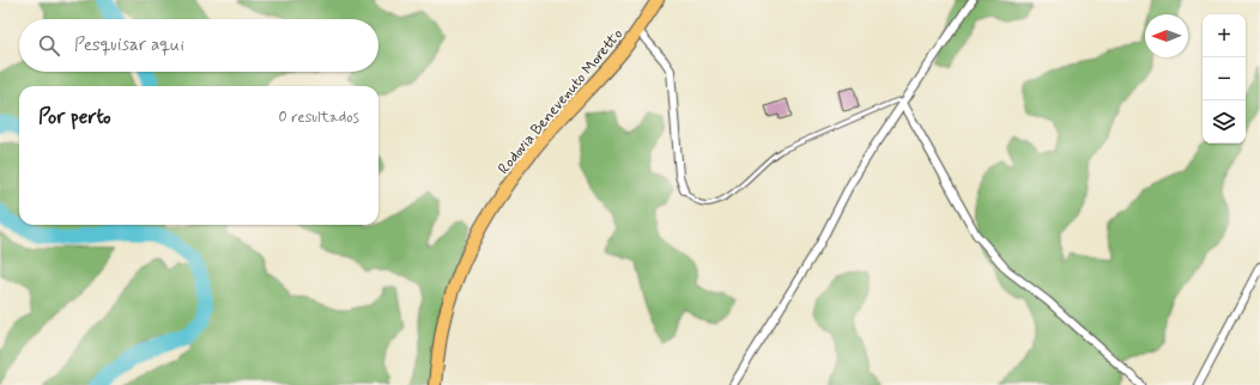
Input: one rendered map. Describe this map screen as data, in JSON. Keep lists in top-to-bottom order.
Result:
{
  "streets": {
    "main road": ["Rodovia Benevenuto Moretto"]
  },
  "north": "left",
  "page": {
    "map_buttons": ["+", "−"],
    "search": "Pesquisar aqui",
    "heading": ["Por perto", "0 resultados"]
  }
}
